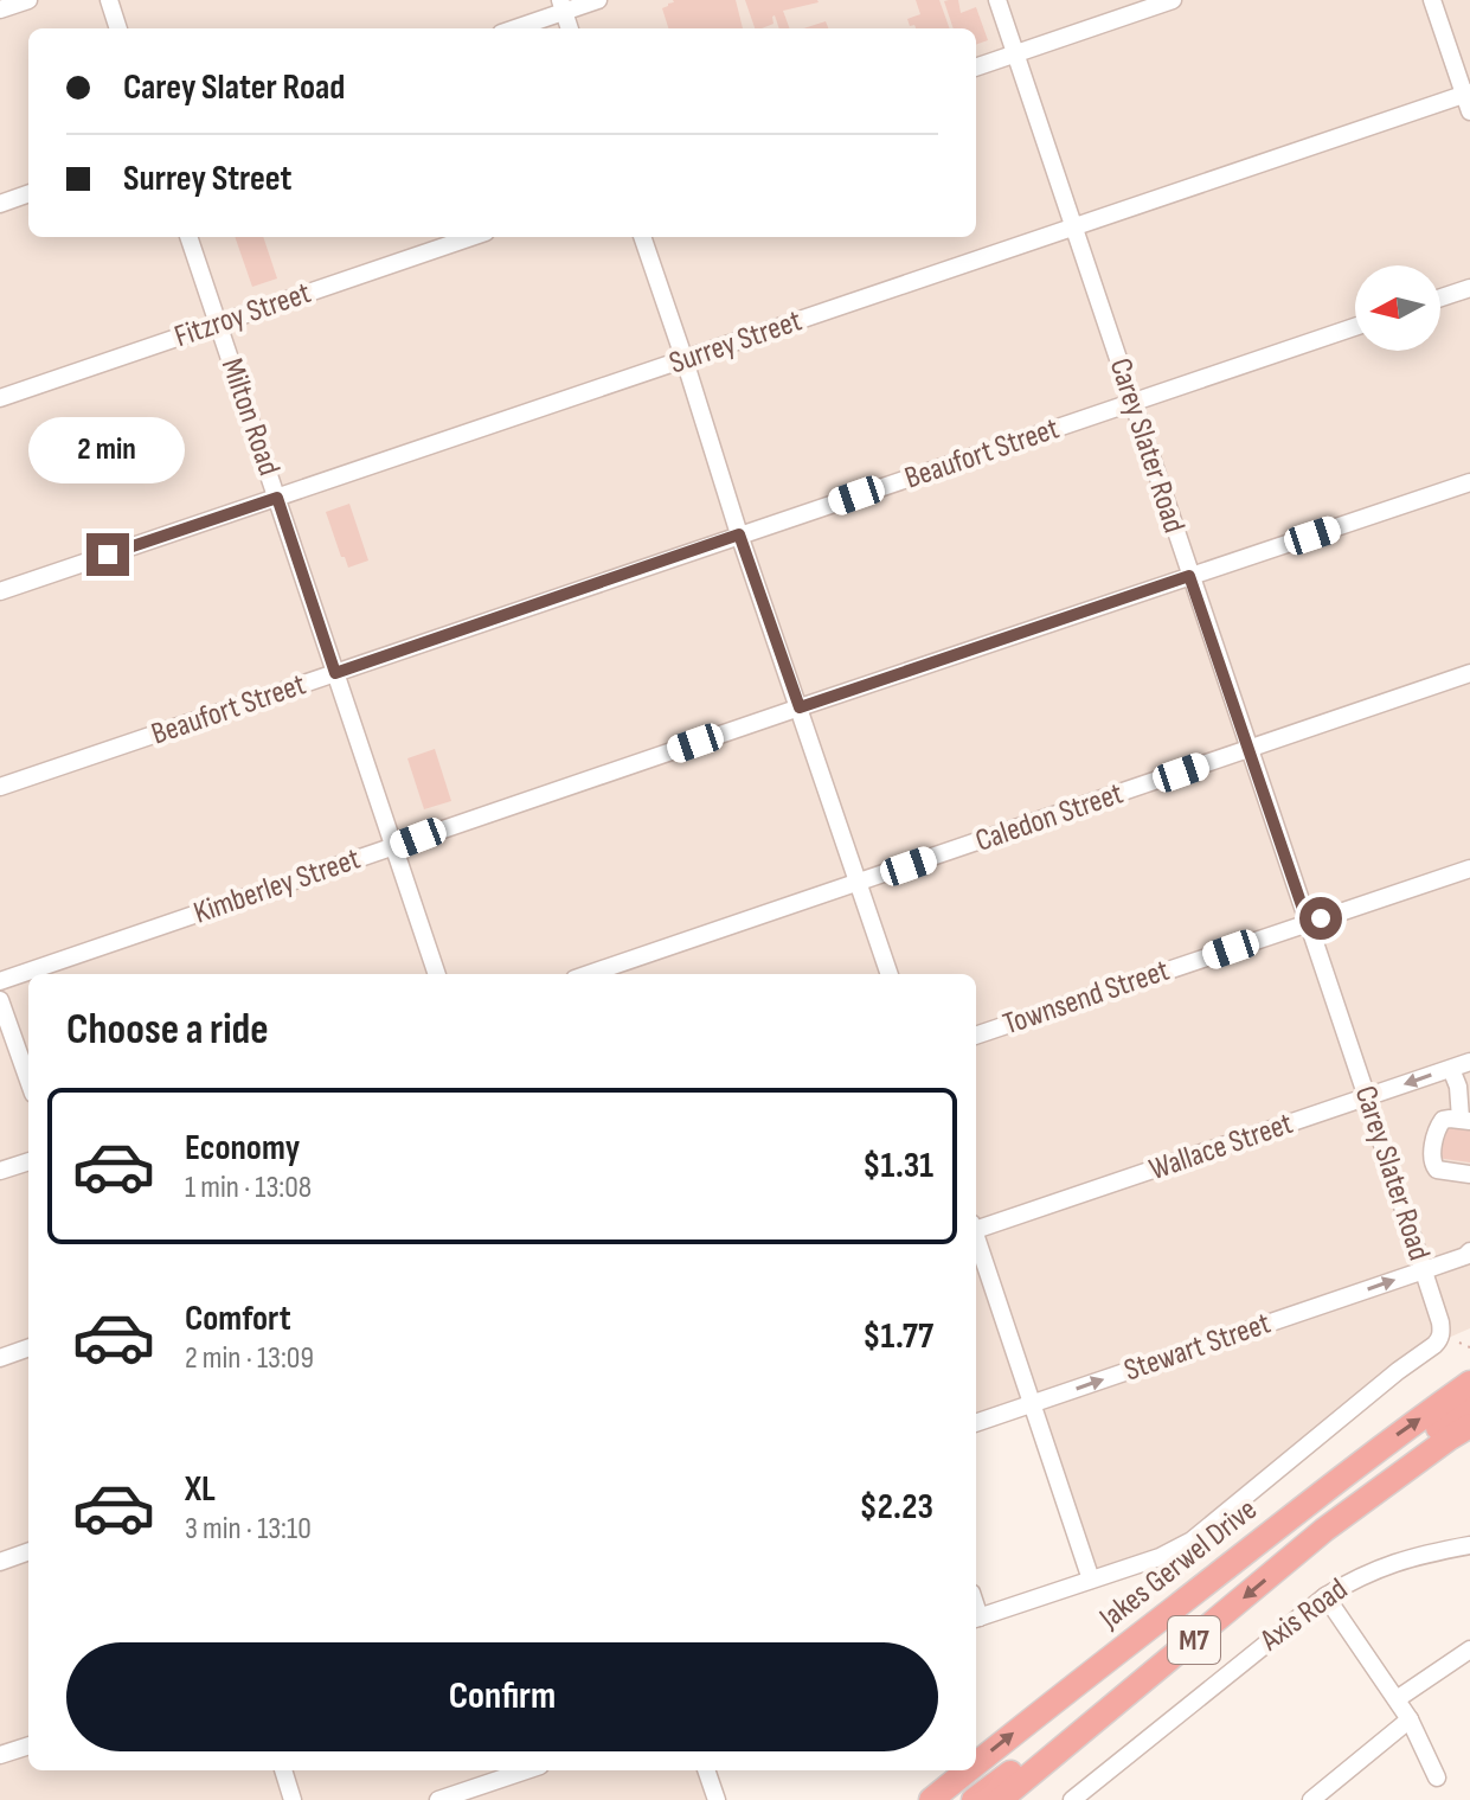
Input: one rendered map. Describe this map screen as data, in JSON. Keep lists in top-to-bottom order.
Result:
{
  "streets": {
    "highway": ["Jakes Gerwel Drive", "M7"],
    "street": [
      "Fitzroy Street",
      "Surrey Street",
      "Milton Road",
      "Carey Slater Road",
      "Beaufort Street",
      "Caledon Street",
      "Kimberley Street",
      "Townsend Street",
      "Wallace Street",
      "Stewart Street",
      "Axis Road"
    ]
  },
  "crossings": [
    ["Fitzroy Street", "Milton Road"],
    ["Surrey Street", "Milton Road"],
    ["Surrey Street", "Carey Slater Road"],
    ["Milton Road", "Beaufort Street"],
    ["Milton Road", "Kimberley Street"],
    ["Carey Slater Road", "Beaufort Street"],
    ["Carey Slater Road", "Caledon Street"],
    ["Carey Slater Road", "Kimberley Street"],
    ["Carey Slater Road", "Townsend Street"],
    ["Carey Slater Road", "Wallace Street"],
    ["Carey Slater Road", "Stewart Street"]
  ],
  "one_way": ["Stewart Street"],
  "north": "left",
  "page": {
    "banner": ["Carey Slater Road", "Surrey Street"],
    "bubble": "2 min",
    "heading": "Choose a ride",
    "list": [
      {
        "name": "Economy",
        "note": "1 min · 13:08",
        "value": "$1.31"
      },
      {
        "name": "Comfort",
        "note": "2 min · 13:09",
        "value": "$1.77"
      },
      {
        "name": "XL",
        "note": "3 min · 13:10",
        "value": "$2.23"
      }
    ],
    "buttons": "Confirm"
  }
}
